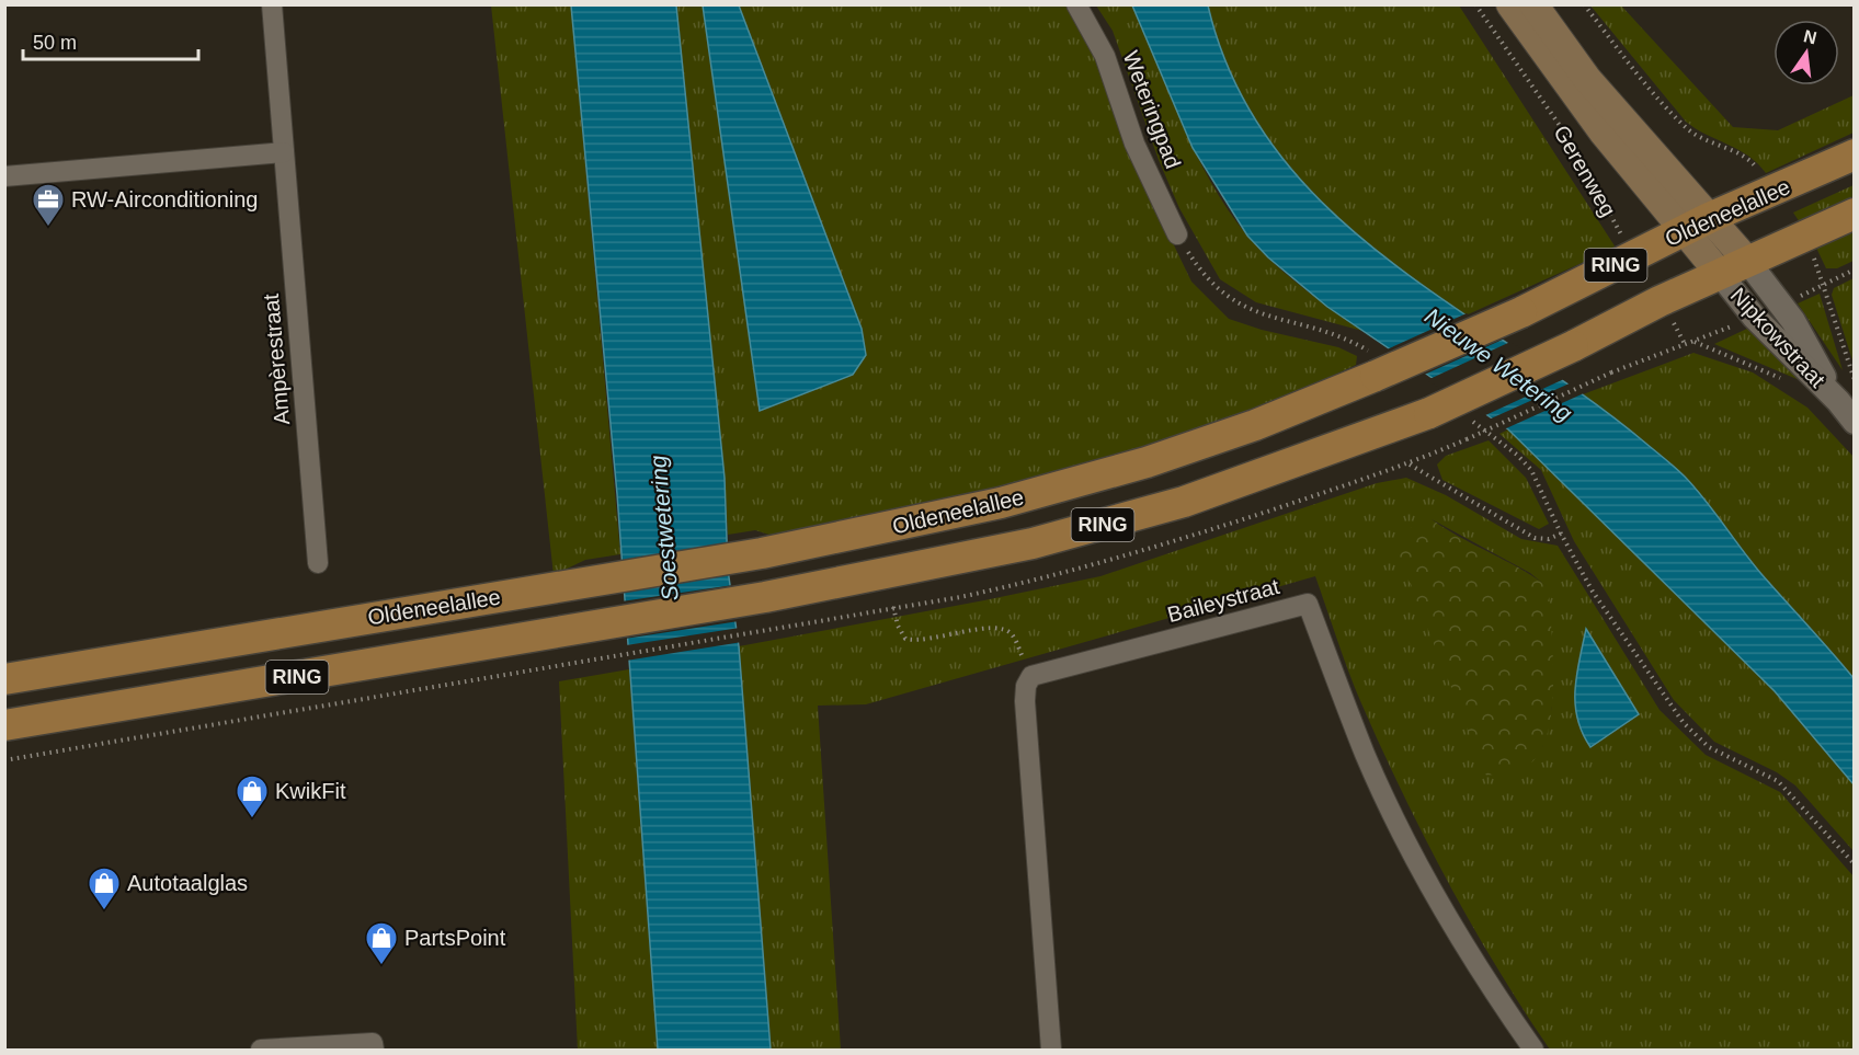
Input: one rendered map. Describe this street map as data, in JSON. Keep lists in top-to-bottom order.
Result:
{
  "streets": {
    "main road": ["Gerenweg", "Oldeneelallee", "RING"],
    "street": [
      "Weteringpad",
      "Nipkowstraat",
      "Ampèrestraat",
      "Baileystraat"
    ]
  },
  "crossings": [
    ["Gerenweg", "Oldeneelallee"],
    ["Gerenweg", "Nipkowstraat"],
    ["Oldeneelallee", "Nipkowstraat"]
  ],
  "water": ["Nieuwe Wetering", "Soestwetering"],
  "places": {
    "office": ["RW-Airconditioning"],
    "shop": ["KwikFit", "Autotaalglas", "PartsPoint"]
  },
  "scale_bar": "50 m",
  "north": "top"
}
